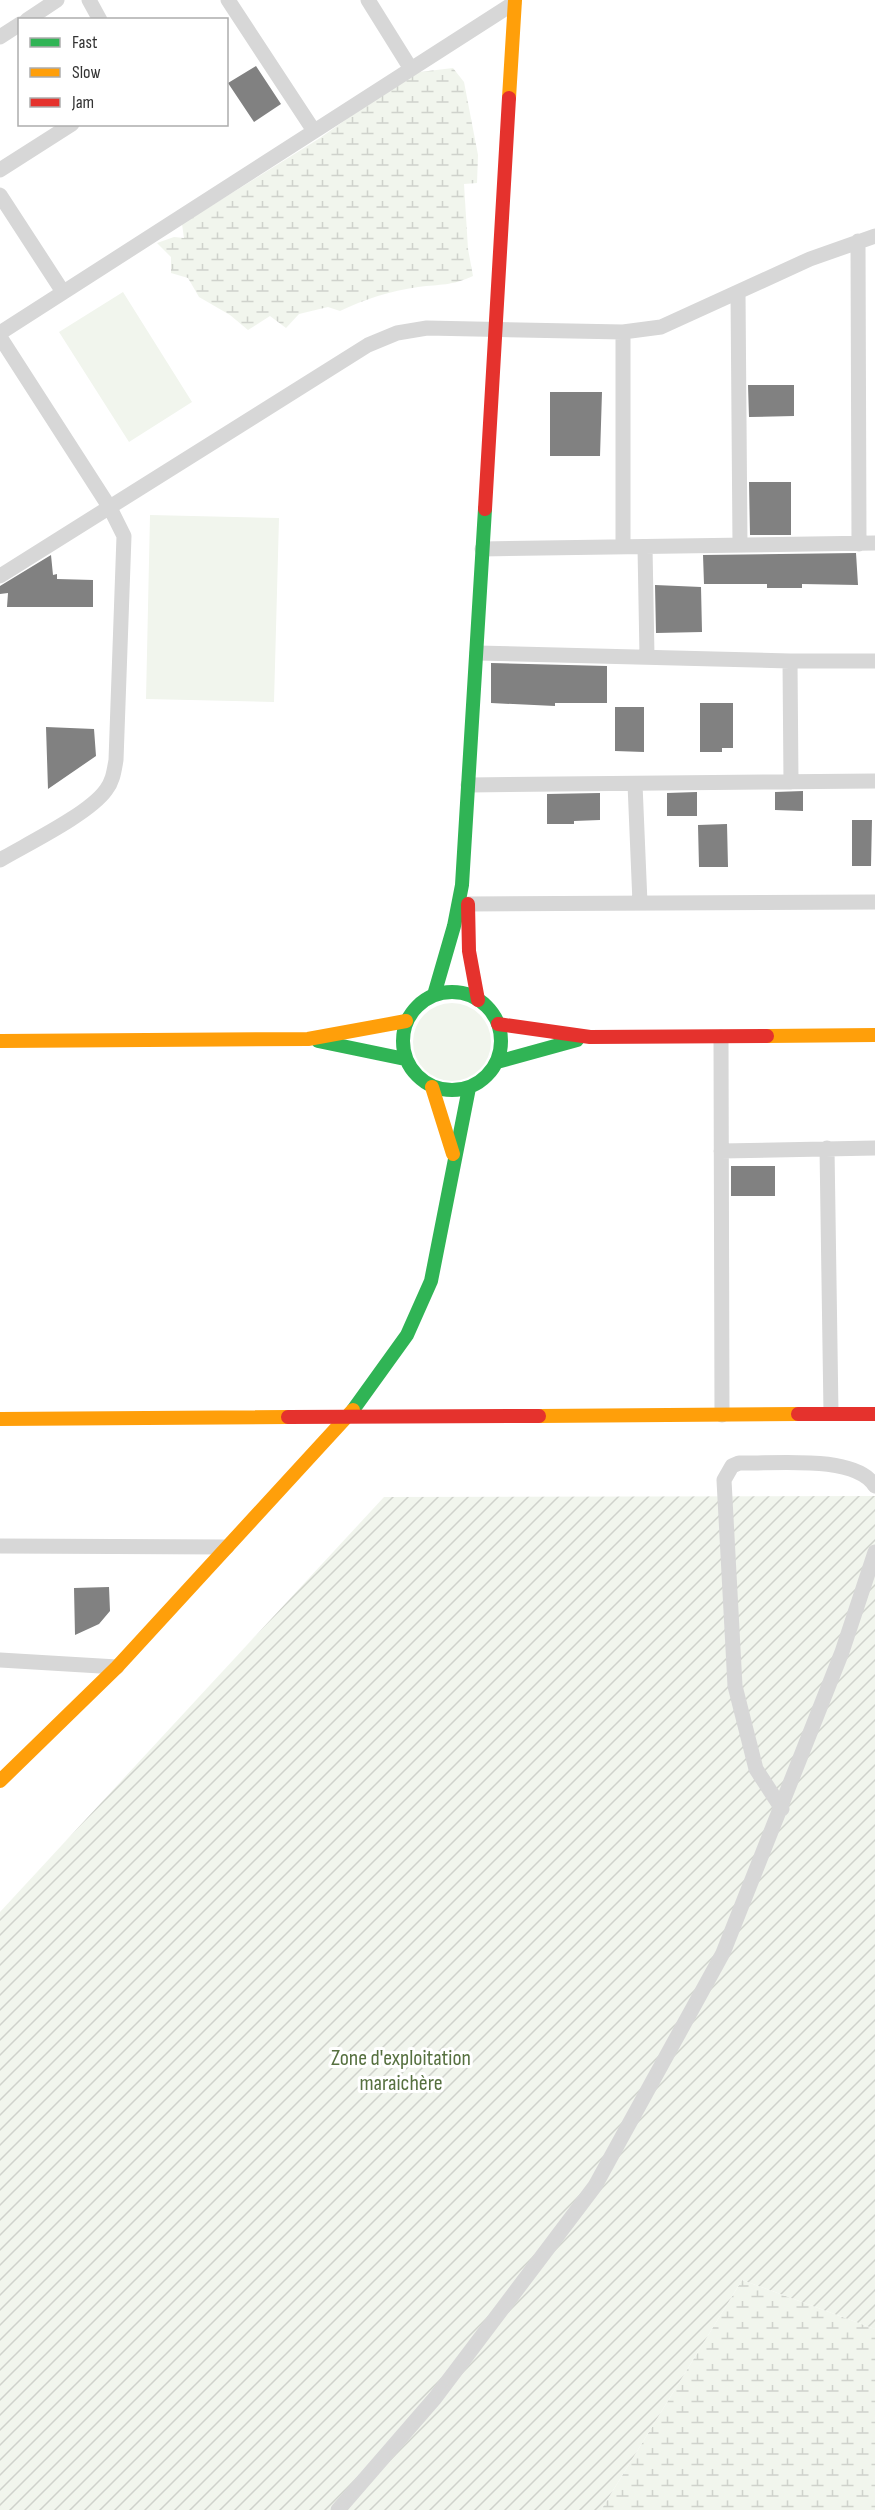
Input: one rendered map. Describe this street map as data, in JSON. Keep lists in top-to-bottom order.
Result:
{
  "parks": ["Zone d'exploitation maraichère"],
  "legend": ["Fast", "Slow", "Jam"]
}
